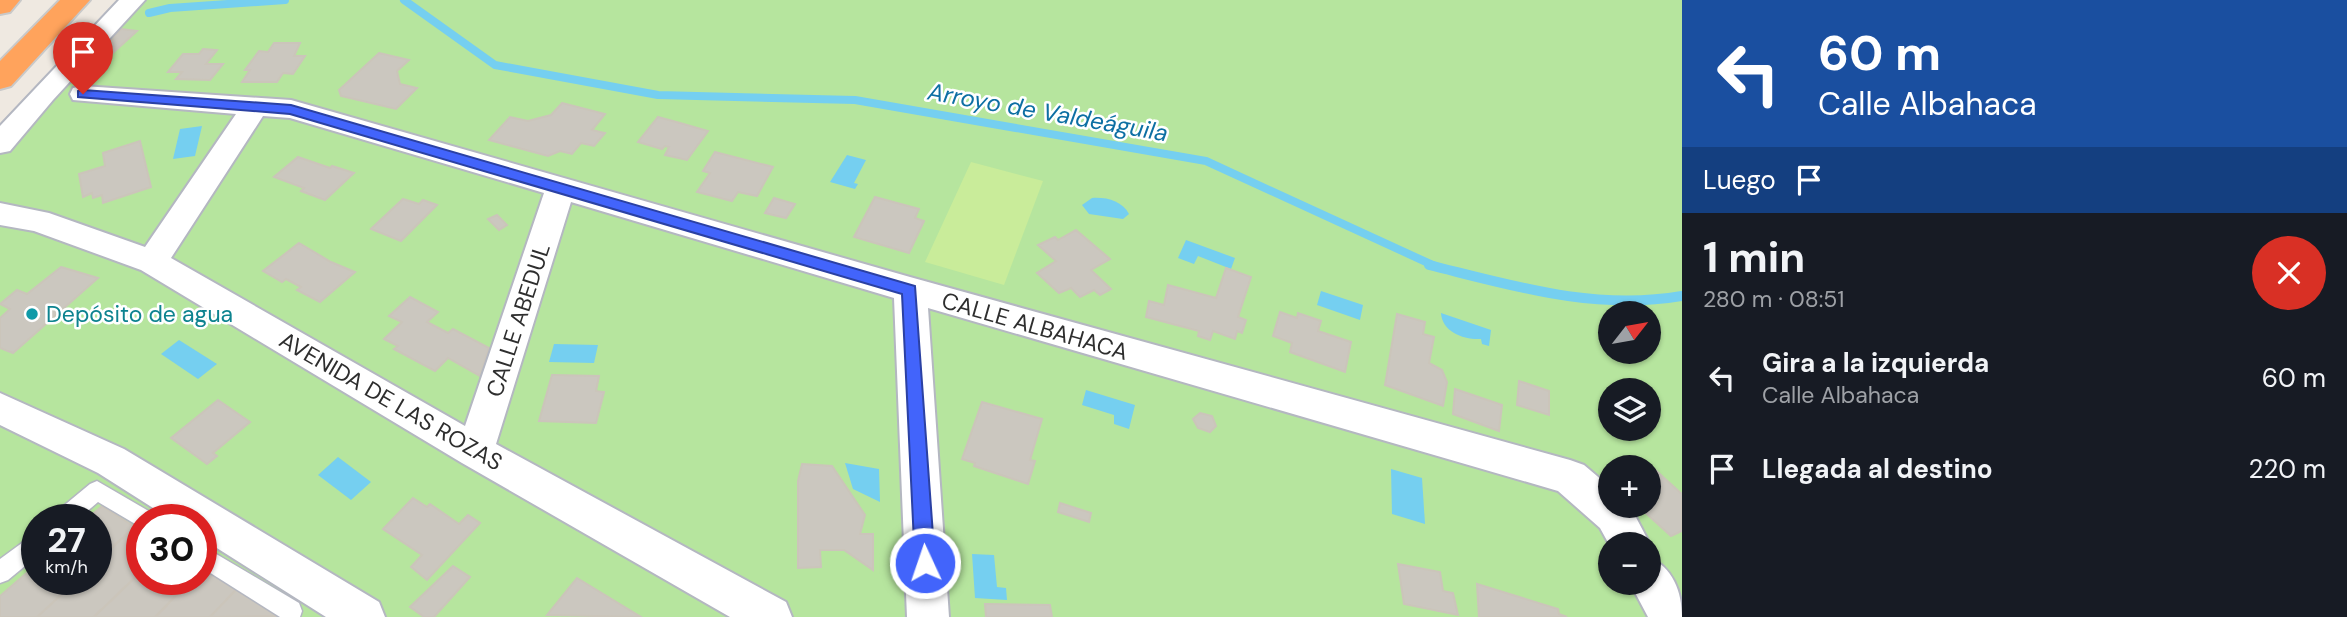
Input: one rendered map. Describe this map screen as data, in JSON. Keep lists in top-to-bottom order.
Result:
{
  "streets": {
    "street": ["CALLE ABEDUL", "CALLE ALBAHACA", "AVENIDA DE LAS ROZAS"]
  },
  "crossings": [
    ["CALLE ABEDUL", "CALLE ALBAHACA"],
    ["CALLE ABEDUL", "AVENIDA DE LAS ROZAS"]
  ],
  "water": ["Arroyo de Valdeáguila"],
  "places": ["Depósito de agua"],
  "north": "top right",
  "page": {
    "turn": ["60 m", "Calle Albahaca"],
    "then": "Luego",
    "heading": ["1 min", "280 m · 08:51"],
    "map_buttons": ["+", "−"],
    "list": [
      {
        "name": "Gira a la izquierda",
        "note": "Calle Albahaca",
        "value": "60 m"
      },
      {
        "name": "Llegada al destino",
        "value": "220 m"
      }
    ],
    "speed": "27 km/h",
    "limit": "30"
  }
}
